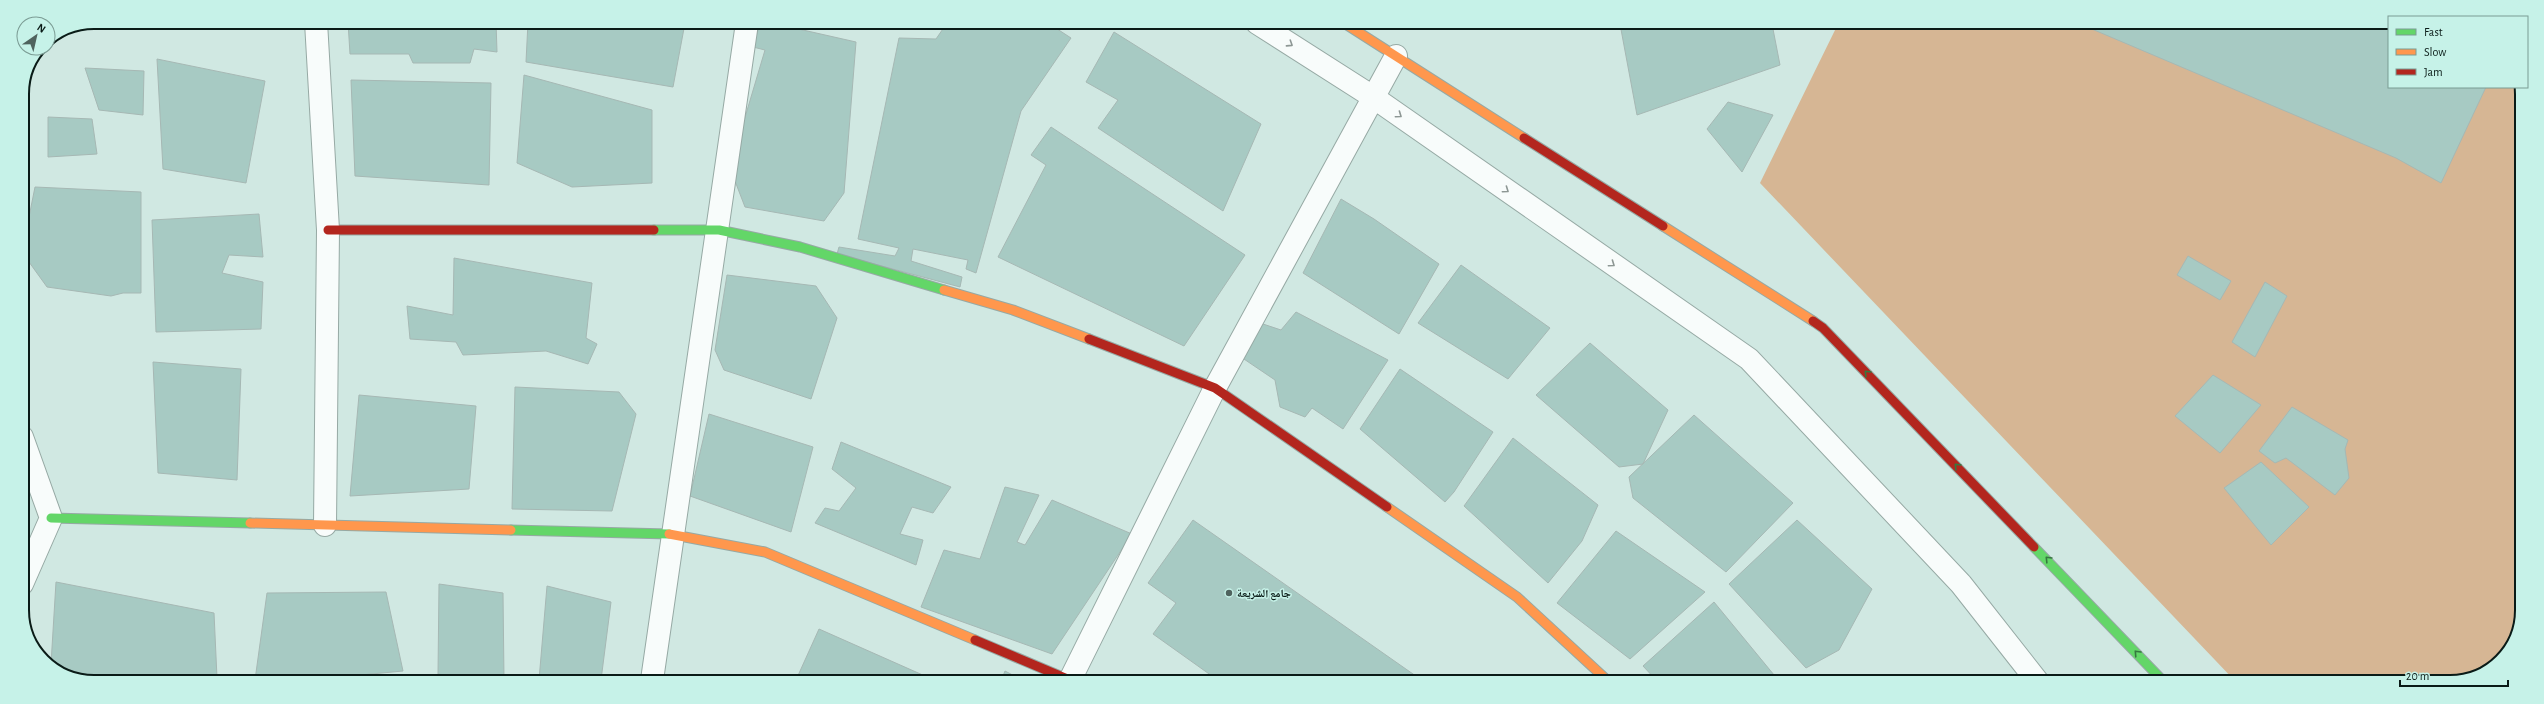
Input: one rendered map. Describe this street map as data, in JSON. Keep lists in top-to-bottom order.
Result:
{
  "places": ["جامع الشريعة"],
  "legend": ["Fast", "Slow", "Jam"],
  "scale_bar": "20 m",
  "north": "top right"
}
